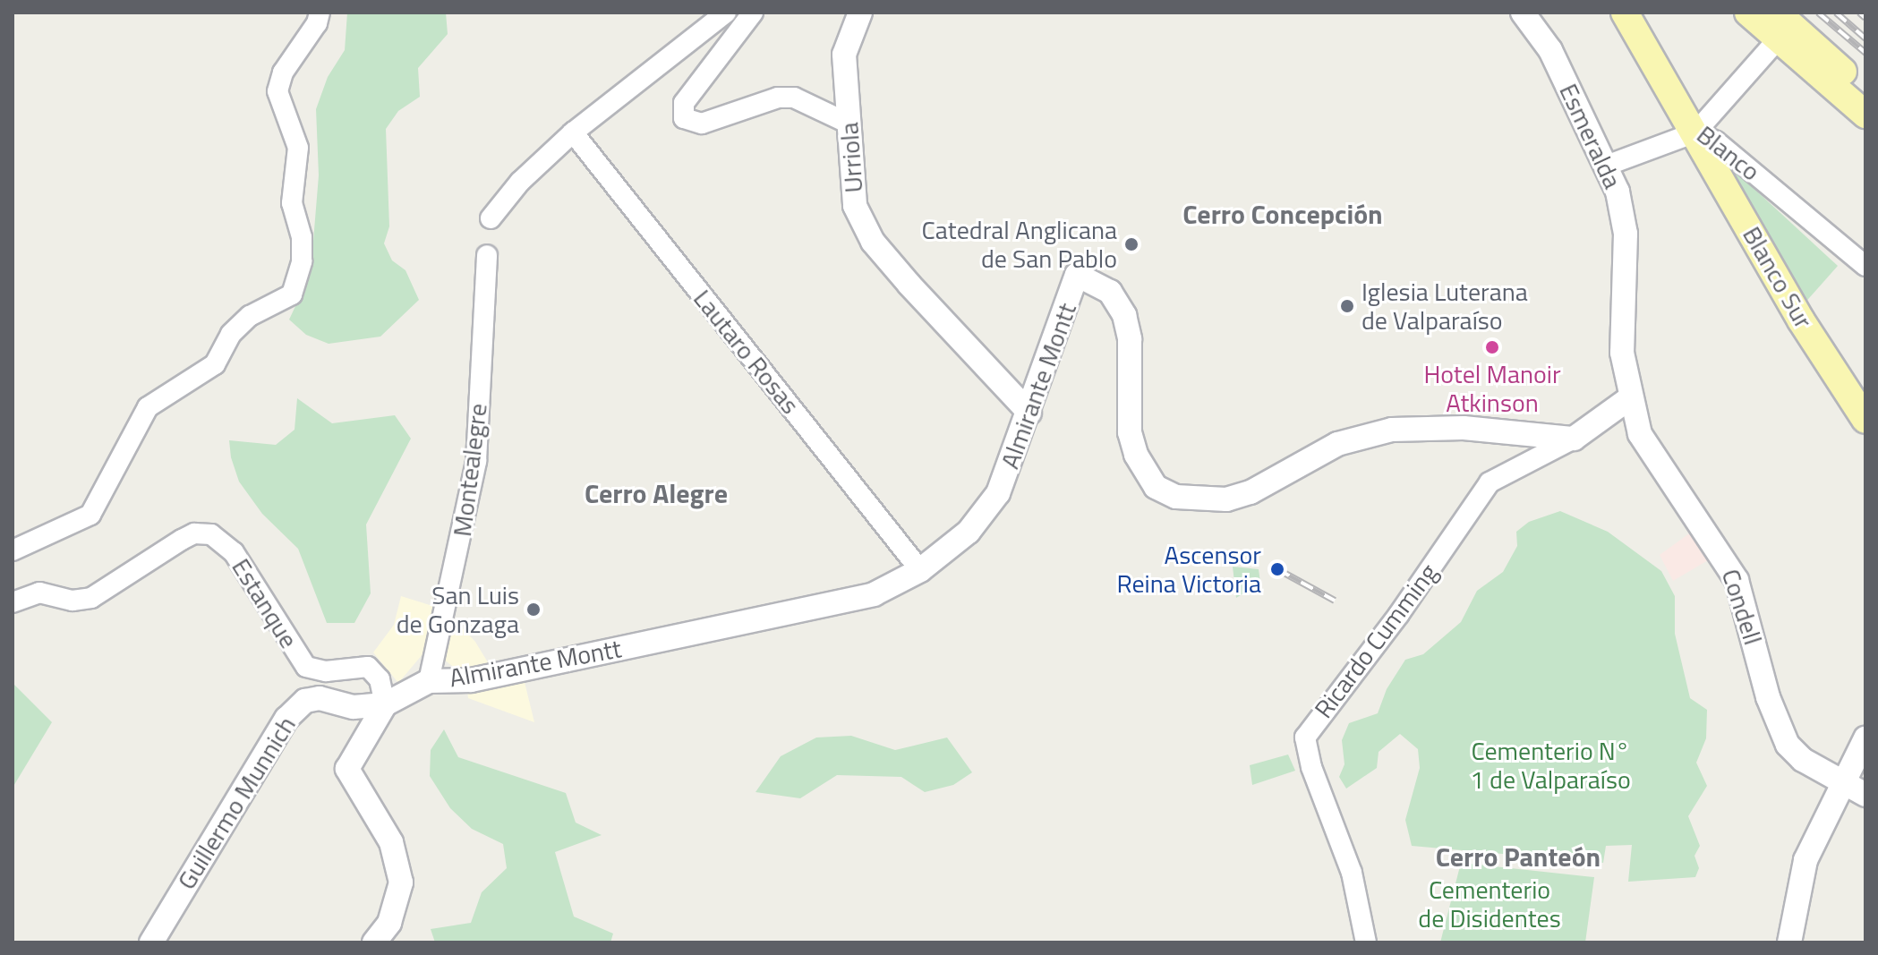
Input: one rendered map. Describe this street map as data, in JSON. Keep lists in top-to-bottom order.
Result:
{
  "streets": {
    "main road": [
      "Esmeralda",
      "Blanco",
      "Urriola",
      "Blanco Sur",
      "Almirante Montt",
      "Condell",
      "Guillermo Munnich"
    ],
    "street": [
      "Lautaro Rosas",
      "Montealegre",
      "Estanque",
      "Ricardo Cumming"
    ]
  },
  "crossings": [
    ["Esmeralda", "Condell"],
    ["Blanco", "Blanco Sur"],
    ["Urriola", "Almirante Montt"],
    ["Lautaro Rosas", "Almirante Montt"],
    ["Almirante Montt", "Montealegre"],
    ["Almirante Montt", "Estanque"],
    ["Almirante Montt", "Ricardo Cumming"],
    ["Almirante Montt", "Guillermo Munnich"],
    ["Estanque", "Guillermo Munnich"]
  ],
  "districts": ["Cerro Concepción", "Cerro Alegre", "Cerro Panteón"],
  "parks": ["Cementerio N° 1 de Valparaíso", "Cementerio de Disidentes"],
  "places": [
    "Catedral Anglicana de San Pablo",
    "Iglesia Luterana de Valparaíso",
    "Hotel Manoir Atkinson",
    "Ascensor Reina Victoria",
    "San Luis de Gonzaga"
  ]
}
